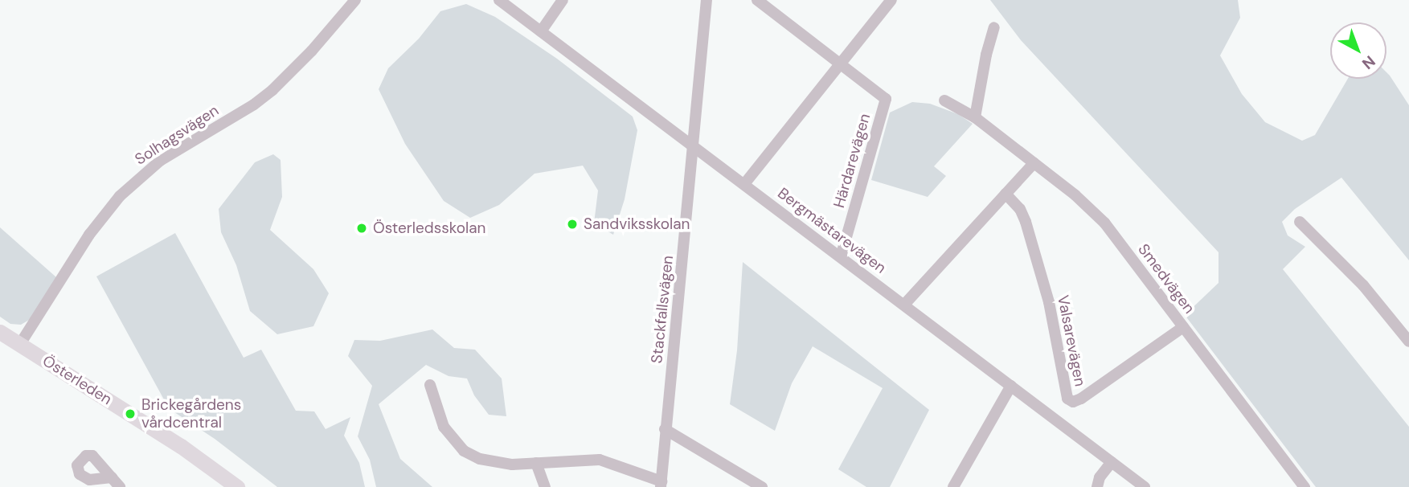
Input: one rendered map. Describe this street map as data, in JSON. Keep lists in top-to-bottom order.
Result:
{
  "streets": {
    "main road": ["Österleden"],
    "street": [
      "Solhagsvägen",
      "Härdarevägen",
      "Bergmästarevägen",
      "Smedvägen",
      "Stackfallsvägen",
      "Valsarevägen"
    ]
  },
  "crossings": [
    ["Solhagsvägen", "Österleden"],
    ["Härdarevägen", "Bergmästarevägen"],
    ["Bergmästarevägen", "Stackfallsvägen"],
    ["Smedvägen", "Valsarevägen"]
  ],
  "places": ["Sandviksskolan", "Österledsskolan", "Brickegårdens vårdcentral"],
  "north": "bottom right"
}
